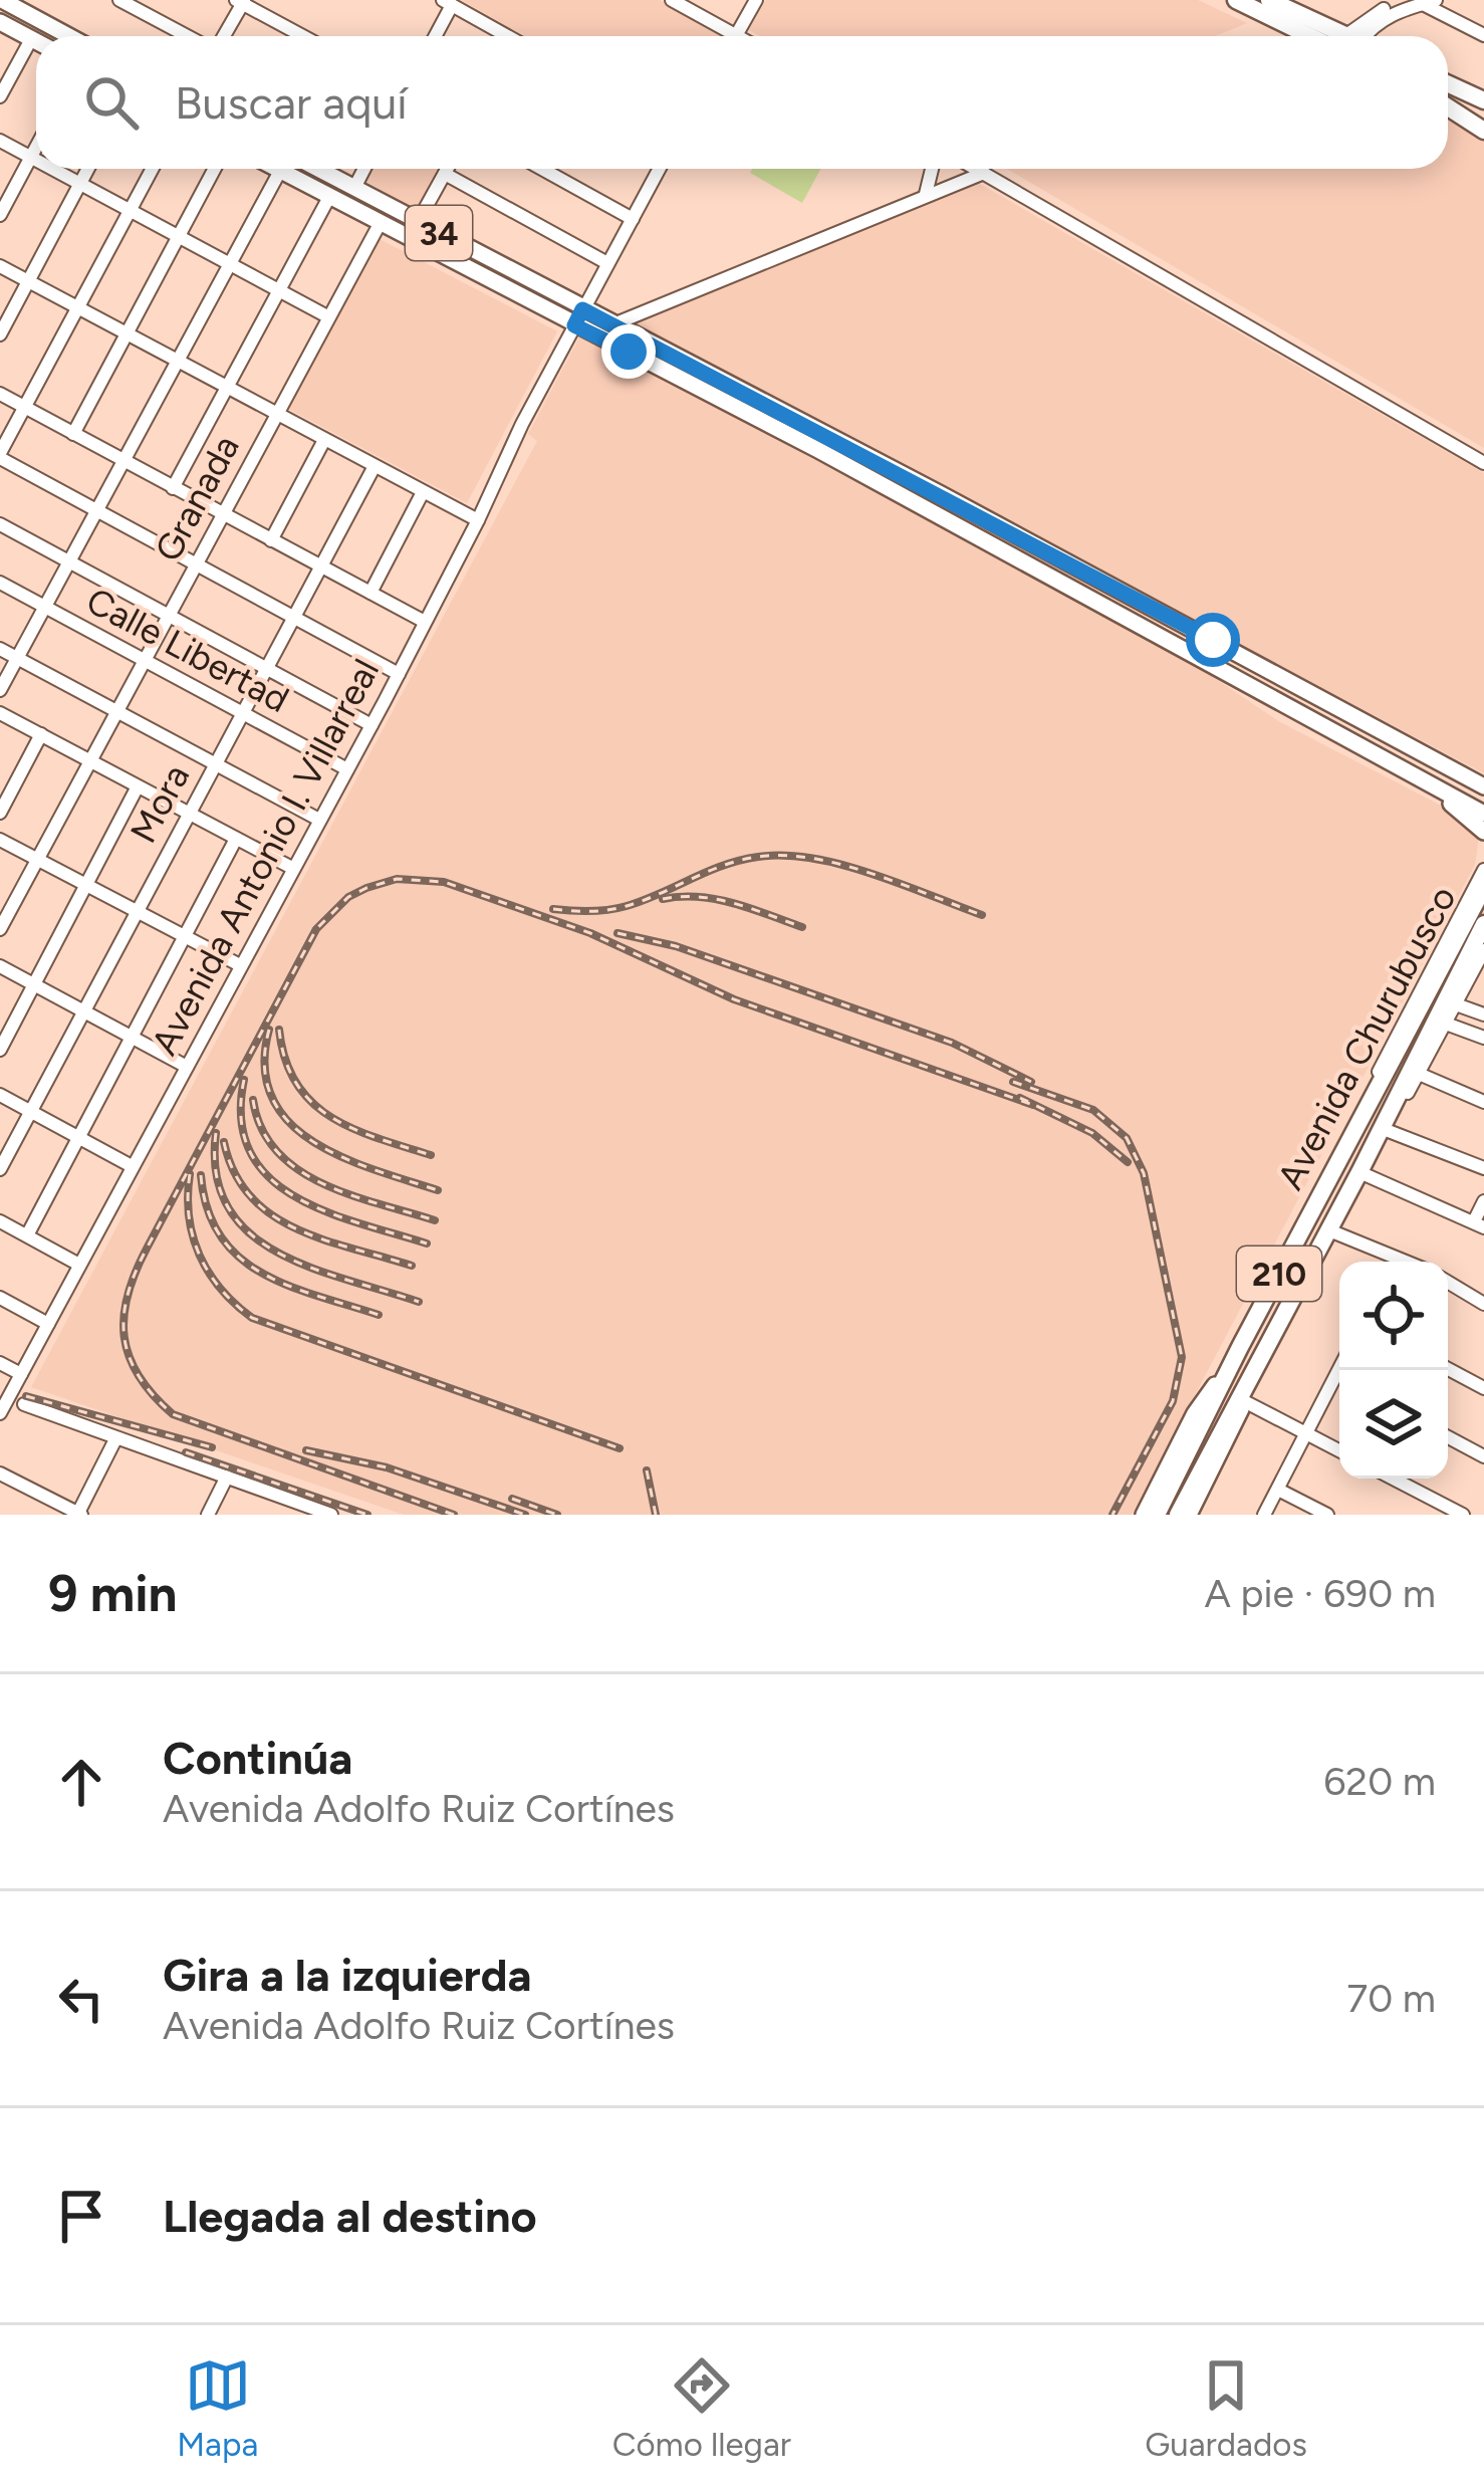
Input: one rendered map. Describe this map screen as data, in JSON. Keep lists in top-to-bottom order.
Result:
{
  "streets": {
    "highway": ["Avenida Churubusco", "210"],
    "main road": ["34"],
    "street": [
      "Granada",
      "Calle Libertad",
      "Mora",
      "Avenida Antonio I. Villarreal"
    ]
  },
  "crossings": [
    ["34", "Granada"],
    ["34", "Avenida Antonio I. Villarreal"],
    ["Granada", "Calle Libertad"],
    ["Calle Libertad", "Mora"],
    ["Calle Libertad", "Avenida Antonio I. Villarreal"]
  ],
  "page": {
    "search": "Buscar aquí",
    "heading": ["9 min", "A pie · 690 m"],
    "list": [
      ["Continúa", "Avenida Adolfo Ruiz Cortínes", "620 m"],
      ["Gira a la izquierda", "Avenida Adolfo Ruiz Cortínes", "70 m"],
      "Llegada al destino"
    ],
    "nav": ["Mapa", "Cómo llegar", "Guardados"]
  }
}
